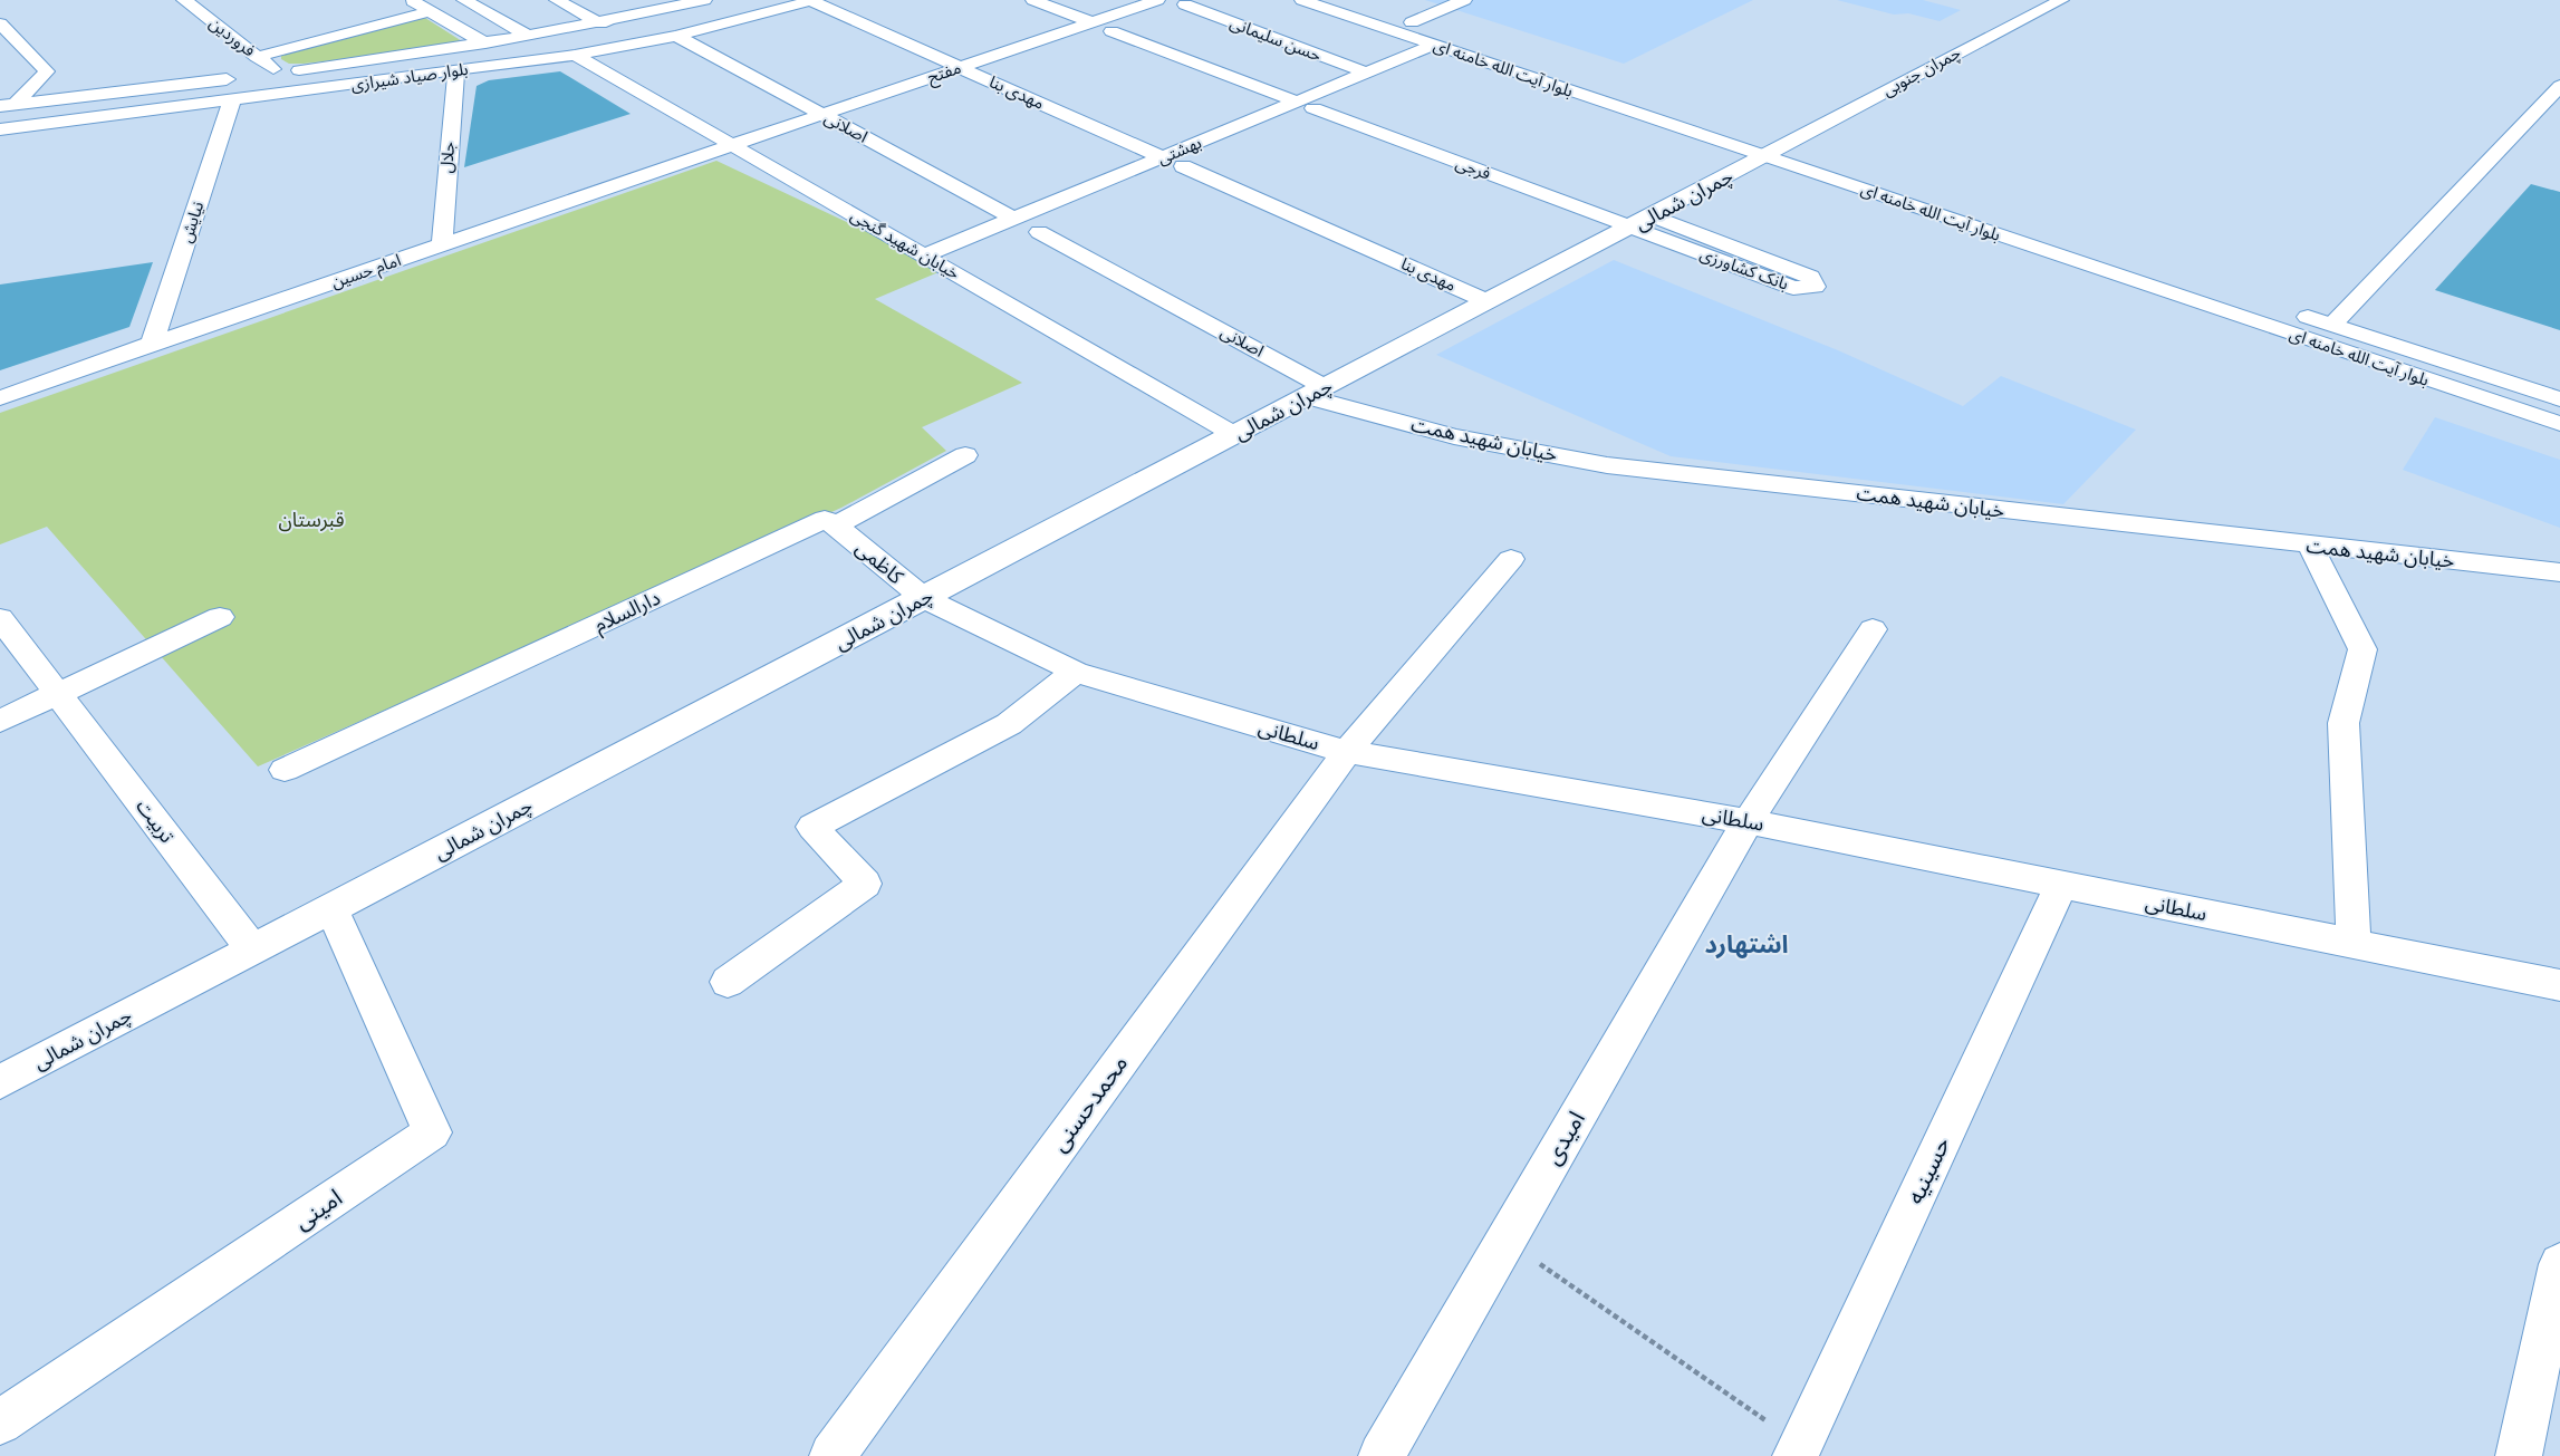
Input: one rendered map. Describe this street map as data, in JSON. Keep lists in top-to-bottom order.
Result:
{
  "streets": {
    "street": [
      "فروردین",
      "حسن سلیمانی",
      "بلوار آیت الله خامنه ای",
      "چمران جنوبی",
      "مفتح",
      "بلوار صیاد شیرازی",
      "مهدی بنا",
      "اصلانی",
      "بهشتی",
      "جلال",
      "فرجی",
      "چمران شمالی",
      "نیایش",
      "خیابان شهید گنجی",
      "بانک کشاورزی",
      "امام حسین",
      "خیابان شهید همت",
      "کاظمی",
      "دارالسلام",
      "سلطانی",
      "تربیت",
      "محمدحسنی",
      "امیدی",
      "حسینیه",
      "امینی"
    ]
  },
  "crossings": [
    ["فروردین", "بلوار صیاد شیرازی"],
    ["حسن سلیمانی", "بهشتی"],
    ["بلوار آیت الله خامنه ای", "چمران جنوبی"],
    ["بلوار آیت الله خامنه ای", "بهشتی"],
    ["بلوار آیت الله خامنه ای", "چمران شمالی"],
    ["چمران جنوبی", "چمران شمالی"],
    ["مفتح", "مهدی بنا"],
    ["مفتح", "اصلانی"],
    ["مفتح", "خیابان شهید گنجی"],
    ["مفتح", "امام حسین"],
    ["بلوار صیاد شیرازی", "مهدی بنا"],
    ["بلوار صیاد شیرازی", "اصلانی"],
    ["بلوار صیاد شیرازی", "جلال"],
    ["بلوار صیاد شیرازی", "نیایش"],
    ["بلوار صیاد شیرازی", "خیابان شهید گنجی"],
    ["مهدی بنا", "بهشتی"],
    ["مهدی بنا", "چمران شمالی"],
    ["اصلانی", "بهشتی"],
    ["اصلانی", "چمران شمالی"],
    ["اصلانی", "خیابان شهید همت"],
    ["بهشتی", "فرجی"],
    ["بهشتی", "خیابان شهید گنجی"],
    ["جلال", "امام حسین"],
    ["فرجی", "چمران شمالی"],
    ["فرجی", "بانک کشاورزی"],
    ["چمران شمالی", "خیابان شهید گنجی"],
    ["چمران شمالی", "بانک کشاورزی"],
    ["چمران شمالی", "خیابان شهید همت"],
    ["چمران شمالی", "کاظمی"],
    ["چمران شمالی", "سلطانی"],
    ["چمران شمالی", "تربیت"],
    ["چمران شمالی", "امینی"],
    ["نیایش", "امام حسین"],
    ["خیابان شهید گنجی", "امام حسین"],
    ["کاظمی", "دارالسلام"],
    ["کاظمی", "سلطانی"],
    ["سلطانی", "محمدحسنی"],
    ["سلطانی", "امیدی"],
    ["سلطانی", "حسینیه"]
  ],
  "districts": ["اشتهارد"],
  "parks": ["قبرستان"]
}
